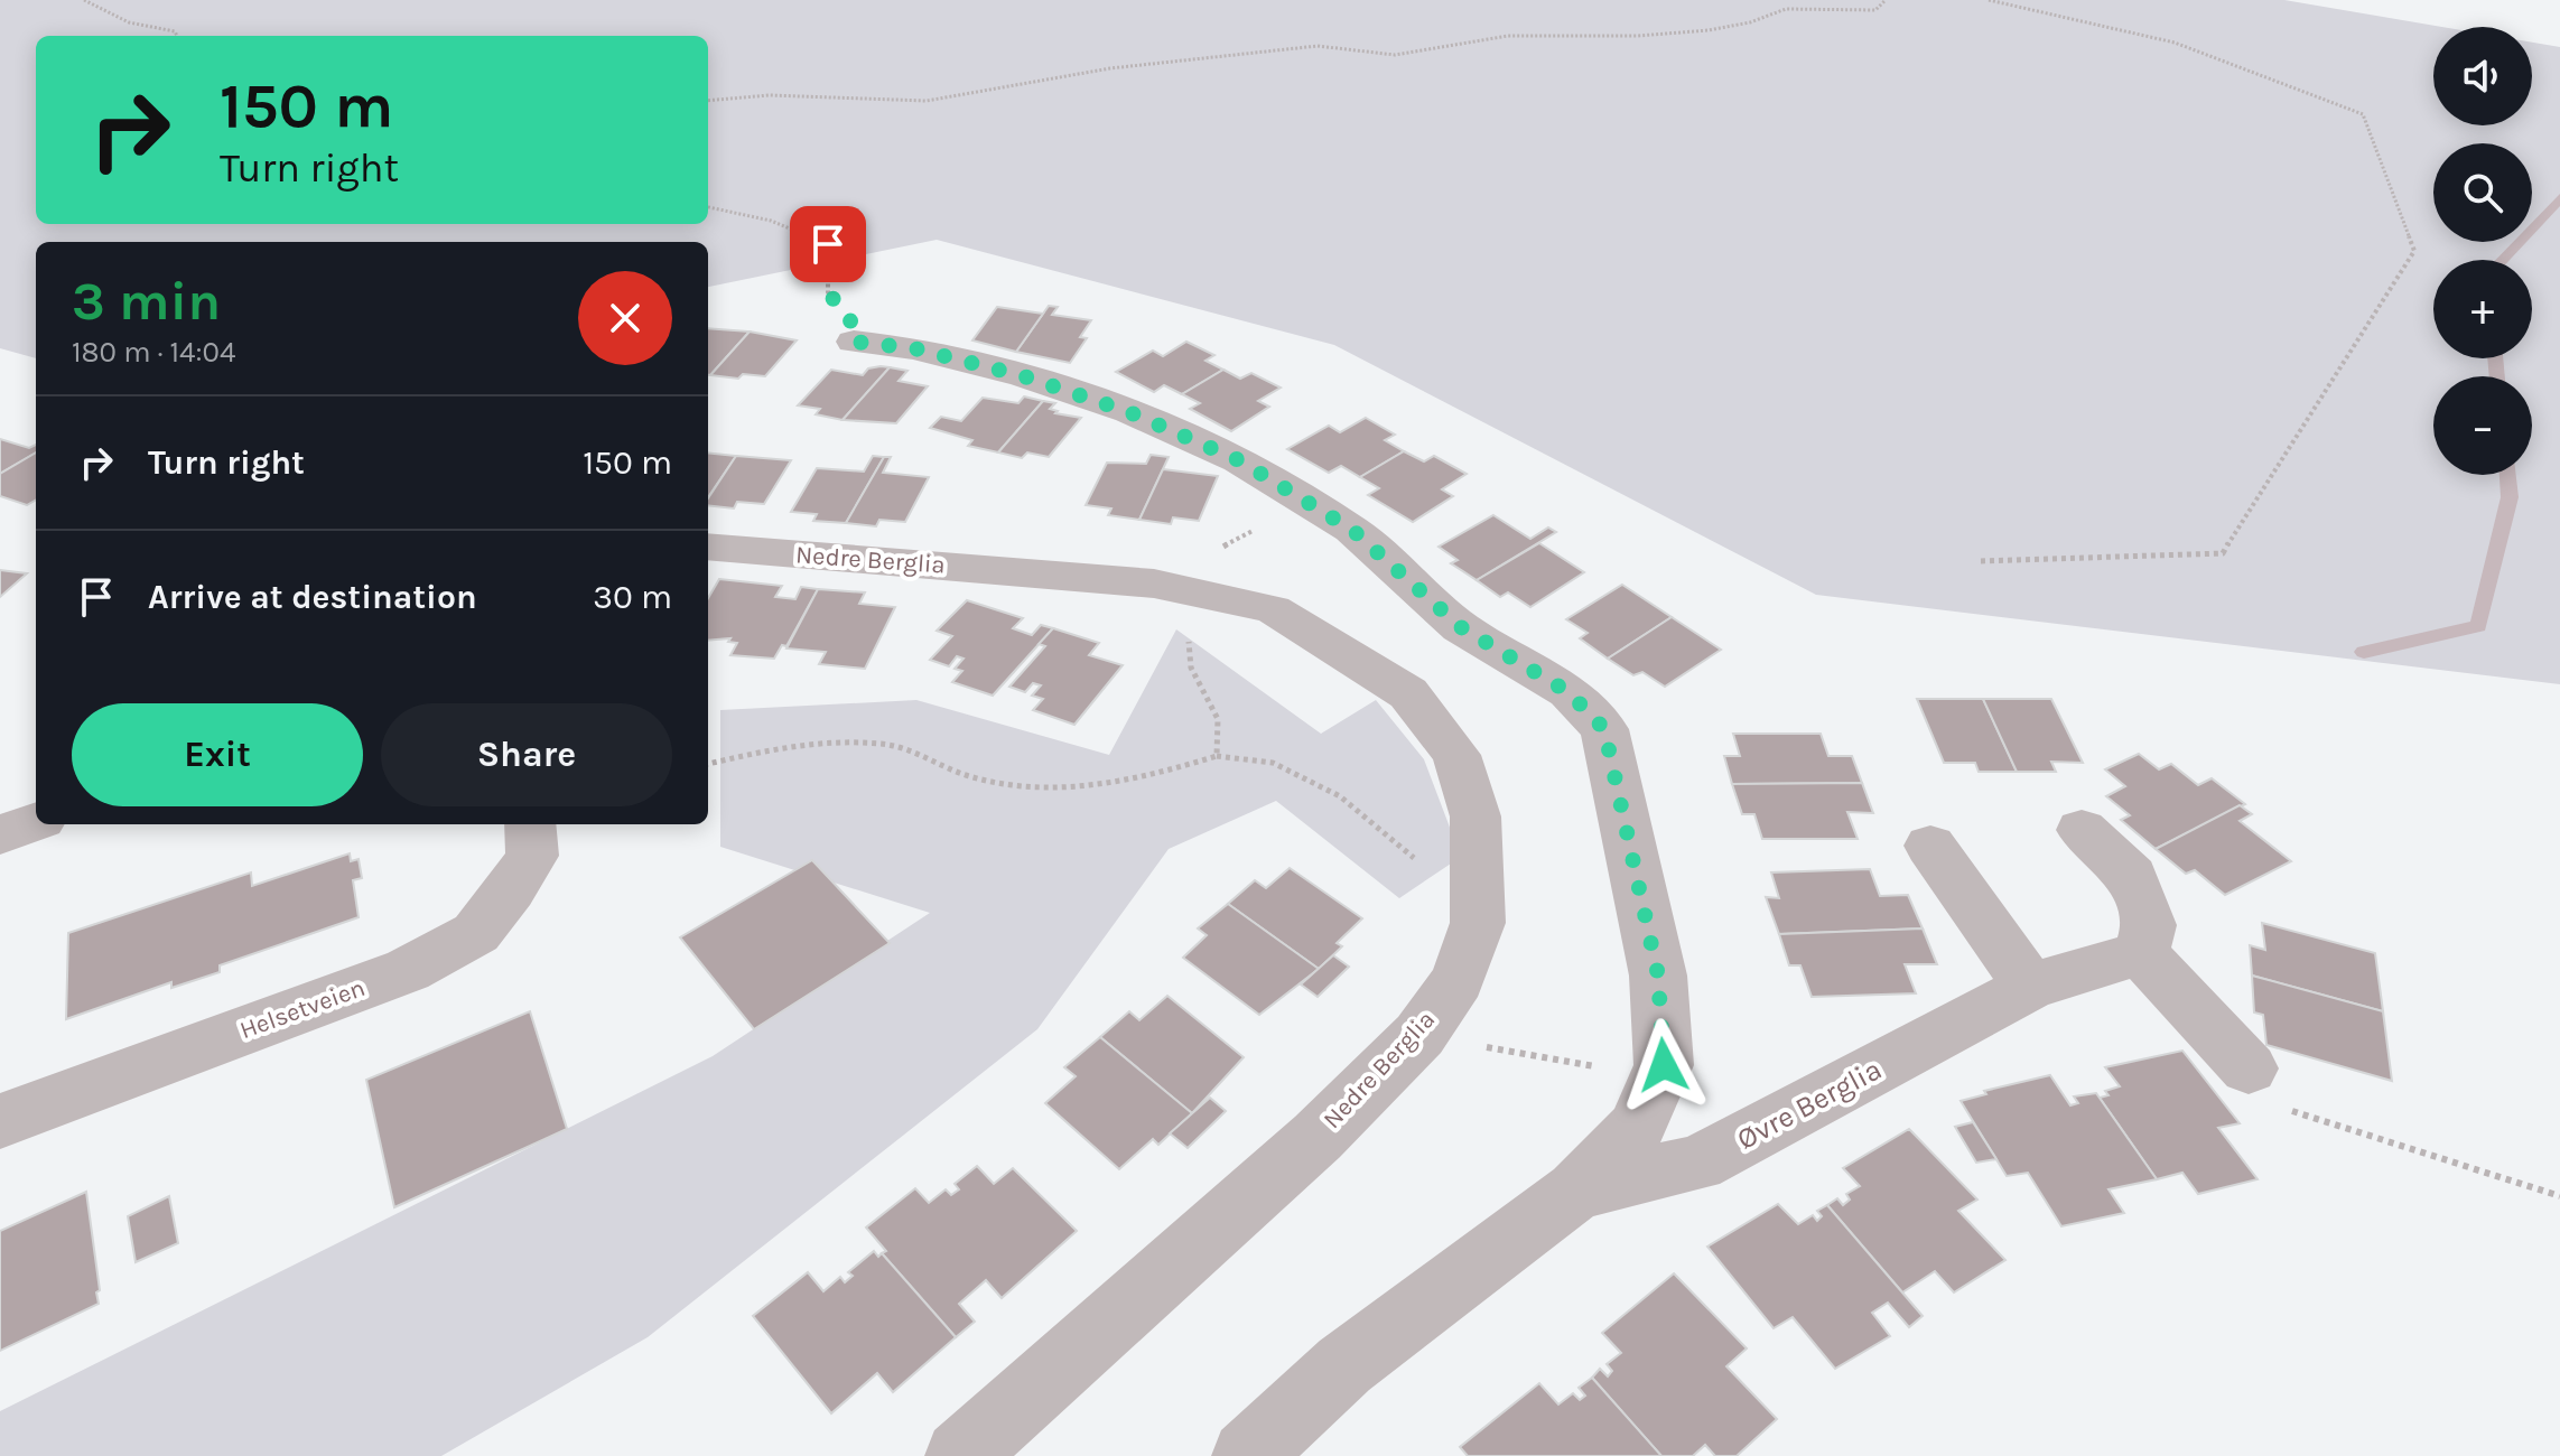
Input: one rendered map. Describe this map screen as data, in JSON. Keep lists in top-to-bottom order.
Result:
{
  "streets": {
    "street": ["Nedre Berglia", "Helsetveien", "Øvre Berglia"]
  },
  "page": {
    "map_buttons": ["+", "−"],
    "turn": ["150 m", "Turn right"],
    "heading": ["3 min", "180 m · 14:04"],
    "list": [
      {
        "name": "Turn right",
        "value": "150 m"
      },
      {
        "name": "Arrive at destination",
        "value": "30 m"
      }
    ],
    "buttons": ["Exit", "Share"]
  }
}
